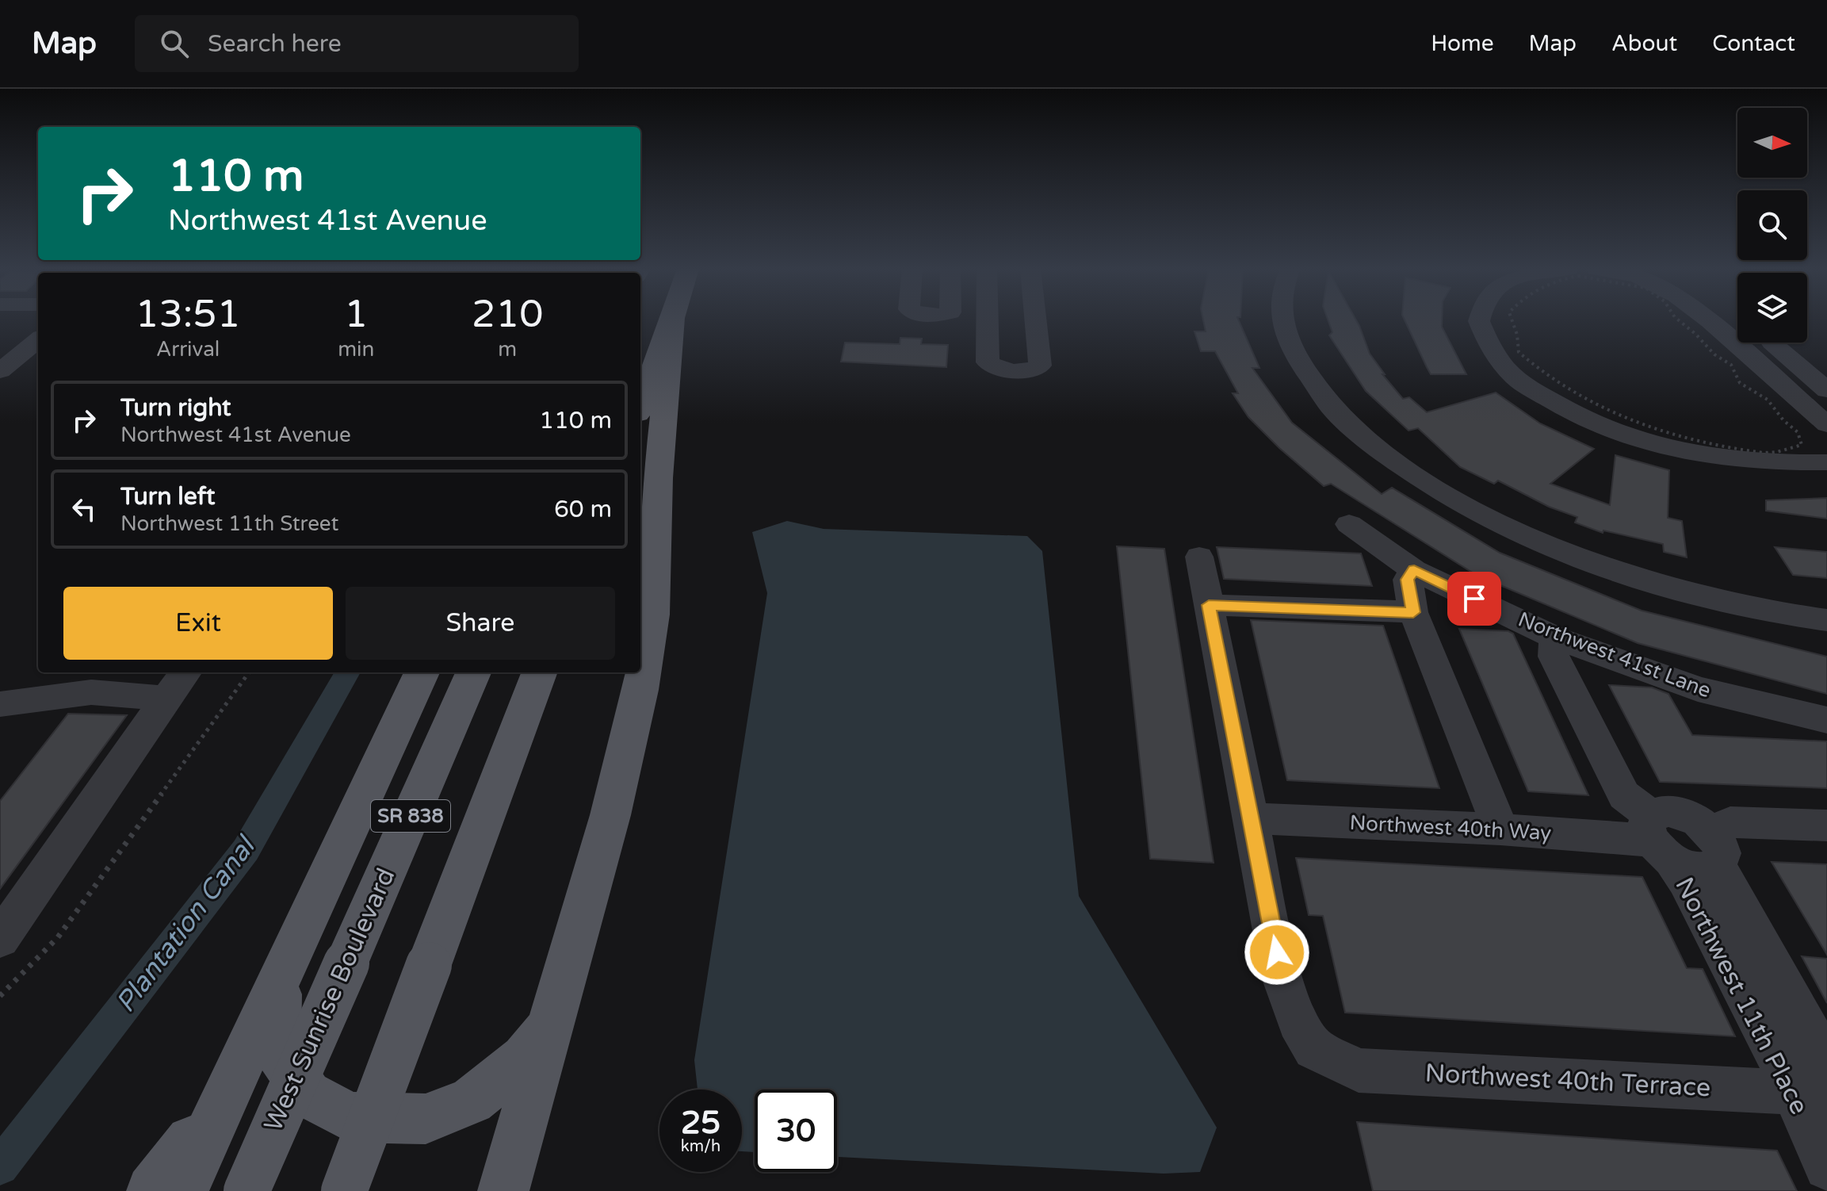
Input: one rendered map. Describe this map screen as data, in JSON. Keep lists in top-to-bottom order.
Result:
{
  "streets": {
    "main road": ["SR 838", "West Sunrise Boulevard"],
    "street": [
      "Northwest 41st Lane",
      "Northwest 40th Way",
      "Northwest 11th Place",
      "Northwest 40th Terrace"
    ]
  },
  "crossings": [
    ["Northwest 41st Lane", "Northwest 11th Place"],
    ["Northwest 40th Way", "Northwest 11th Place"],
    ["Northwest 40th Way", "Northwest 40th Terrace"],
    ["Northwest 11th Place", "Northwest 40th Terrace"]
  ],
  "water": ["Plantation Canal"],
  "north": "right",
  "page": {
    "header": "Map",
    "search": "Search here",
    "nav": [
      "Home",
      "Map",
      "About",
      "Contact"
    ],
    "turn": ["110 m", "Northwest 41st Avenue"],
    "eta": [
      "13:51",
      "Arrival",
      "1",
      "min",
      "210",
      "m"
    ],
    "list": [
      {
        "name": "Turn right",
        "note": "Northwest 41st Avenue",
        "value": "110 m"
      },
      {
        "name": "Turn left",
        "note": "Northwest 11th Street",
        "value": "60 m"
      }
    ],
    "buttons": ["Exit", "Share"],
    "speed": "25 km/h",
    "limit": "30"
  }
}
